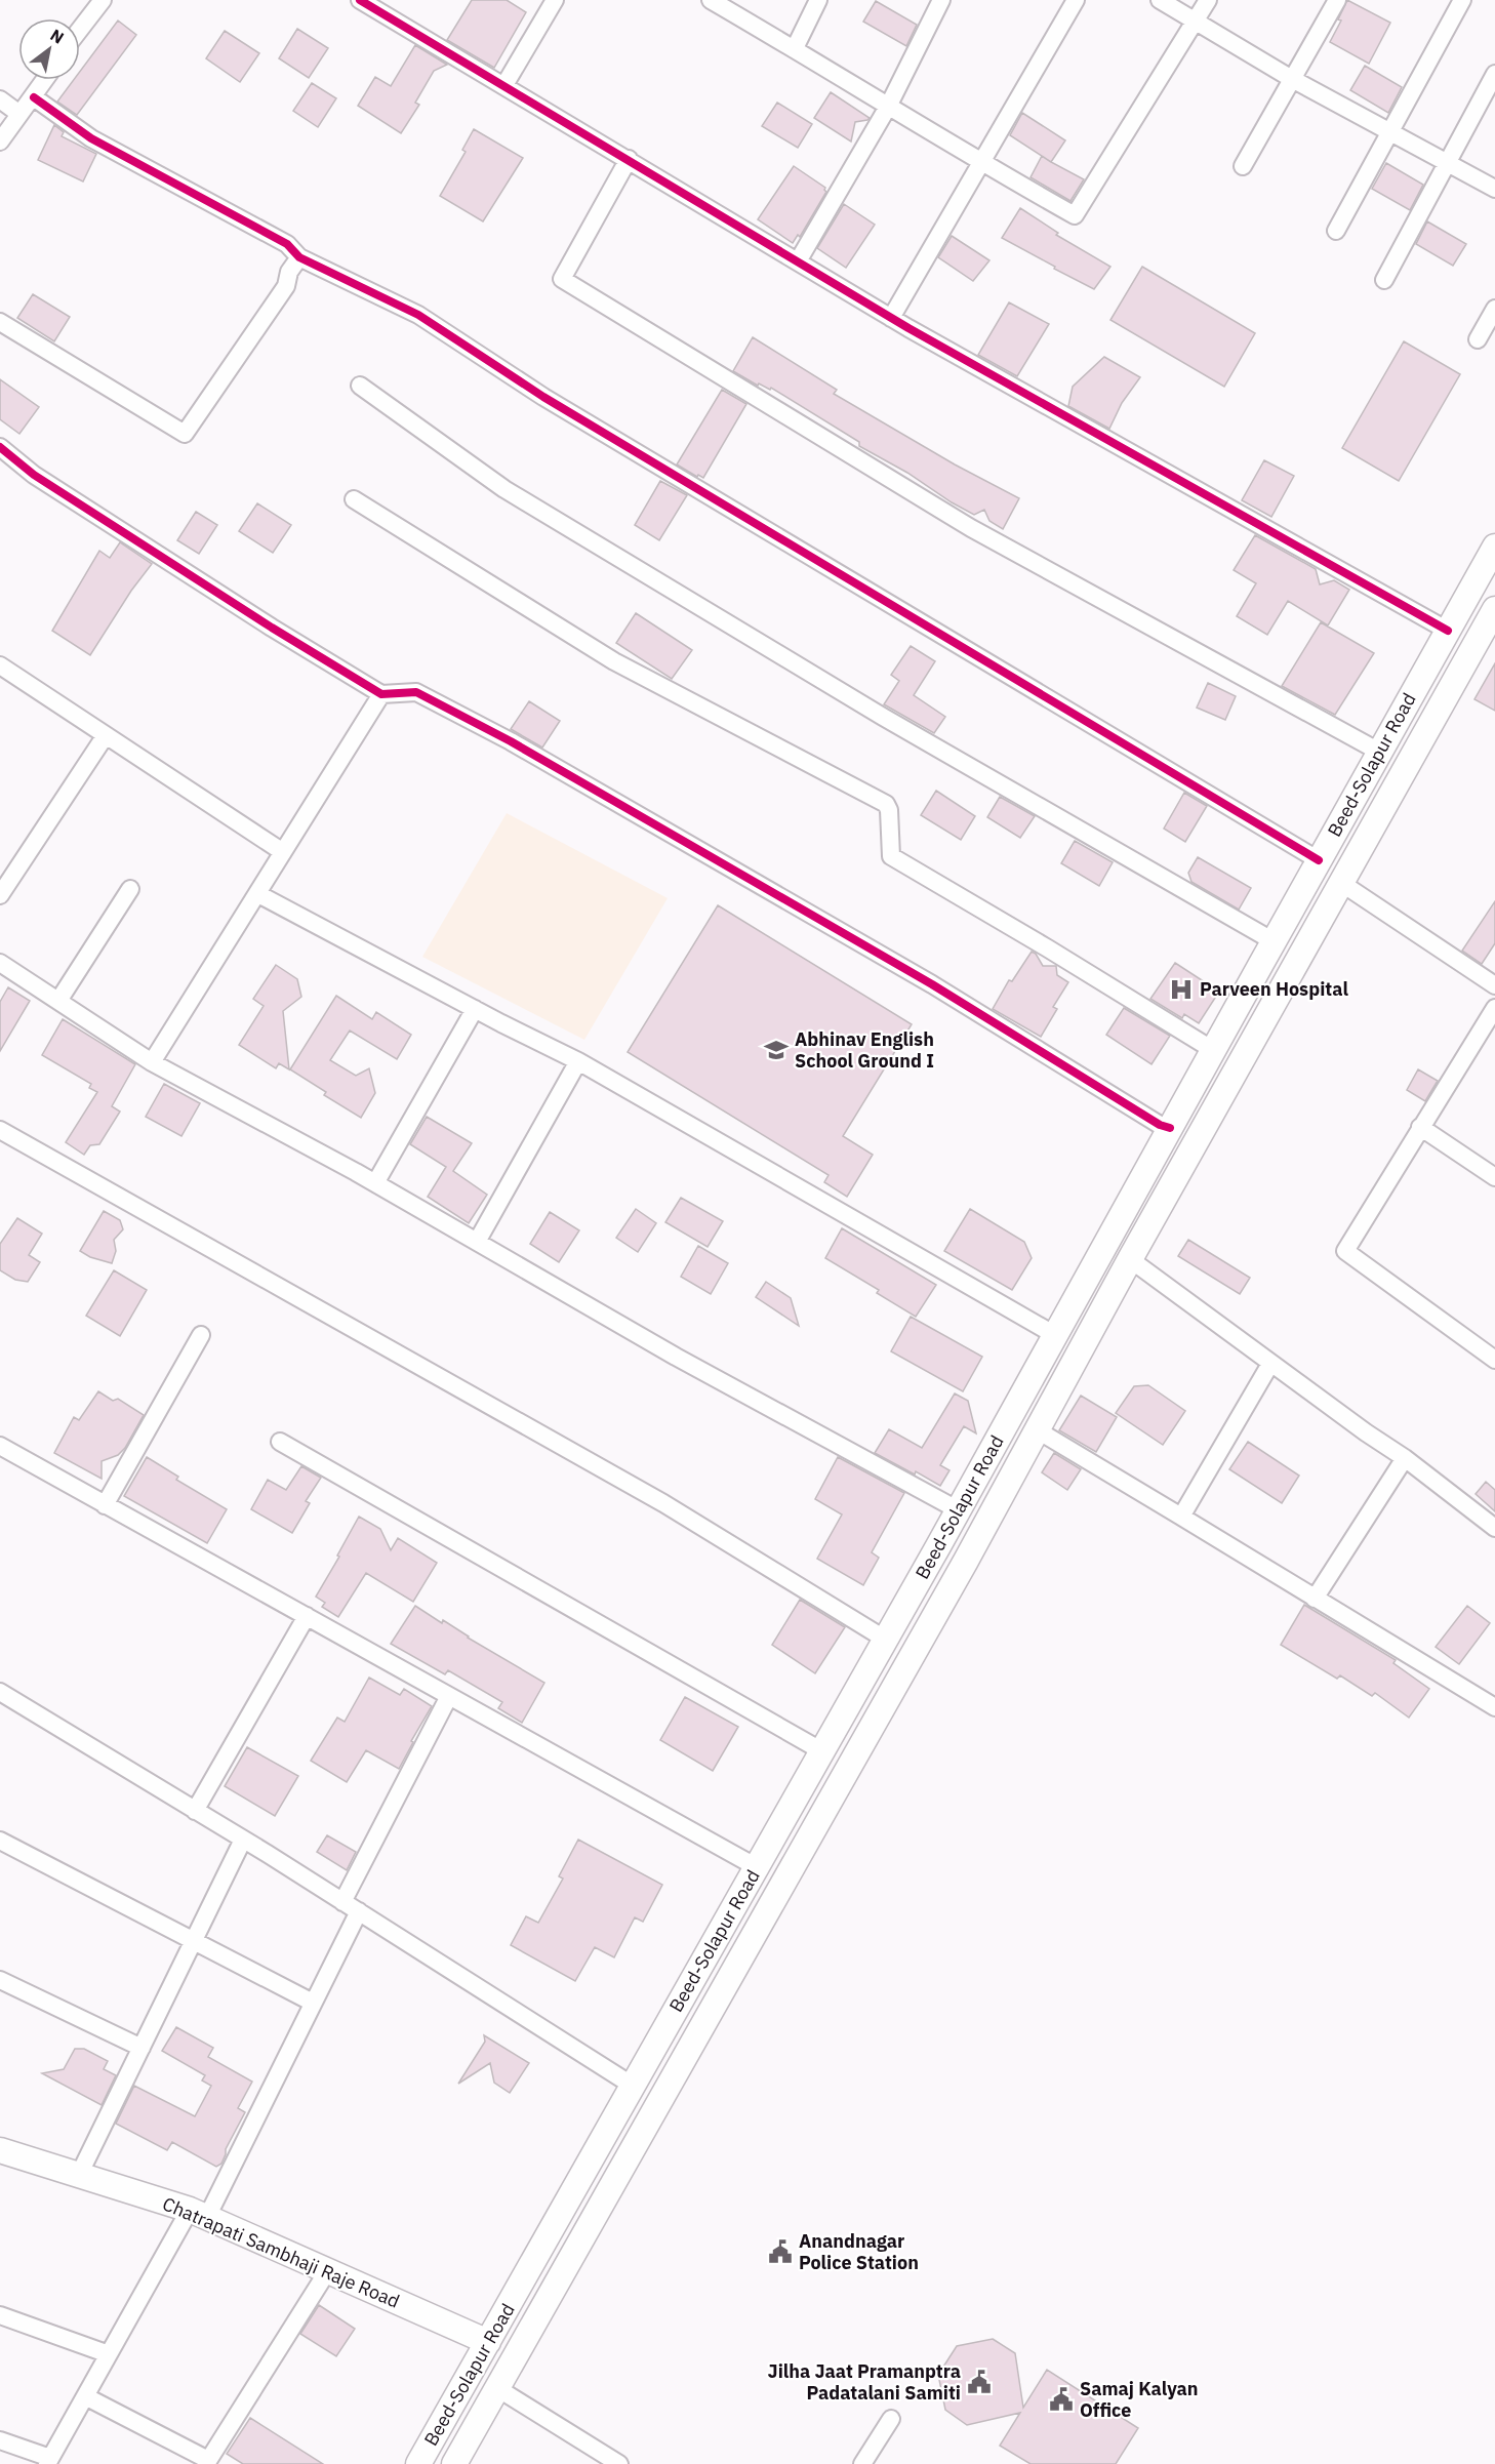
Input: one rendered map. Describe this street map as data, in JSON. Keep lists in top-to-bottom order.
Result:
{
  "streets": {
    "main road": ["Beed-Solapur Road", "Chatrapati Sambhaji Raje Road"]
  },
  "crossings": [
    ["Beed-Solapur Road", "Chatrapati Sambhaji Raje Road"]
  ],
  "places": {
    "hospital": ["Parveen Hospital"],
    "school or university": ["Abhinav English School Ground I"],
    "public building": ["Anandnagar Police Station", "Jilha Jaat Pramanptra Padatalani Samiti", "Samaj Kalyan Office"]
  },
  "north": "top right"
}
